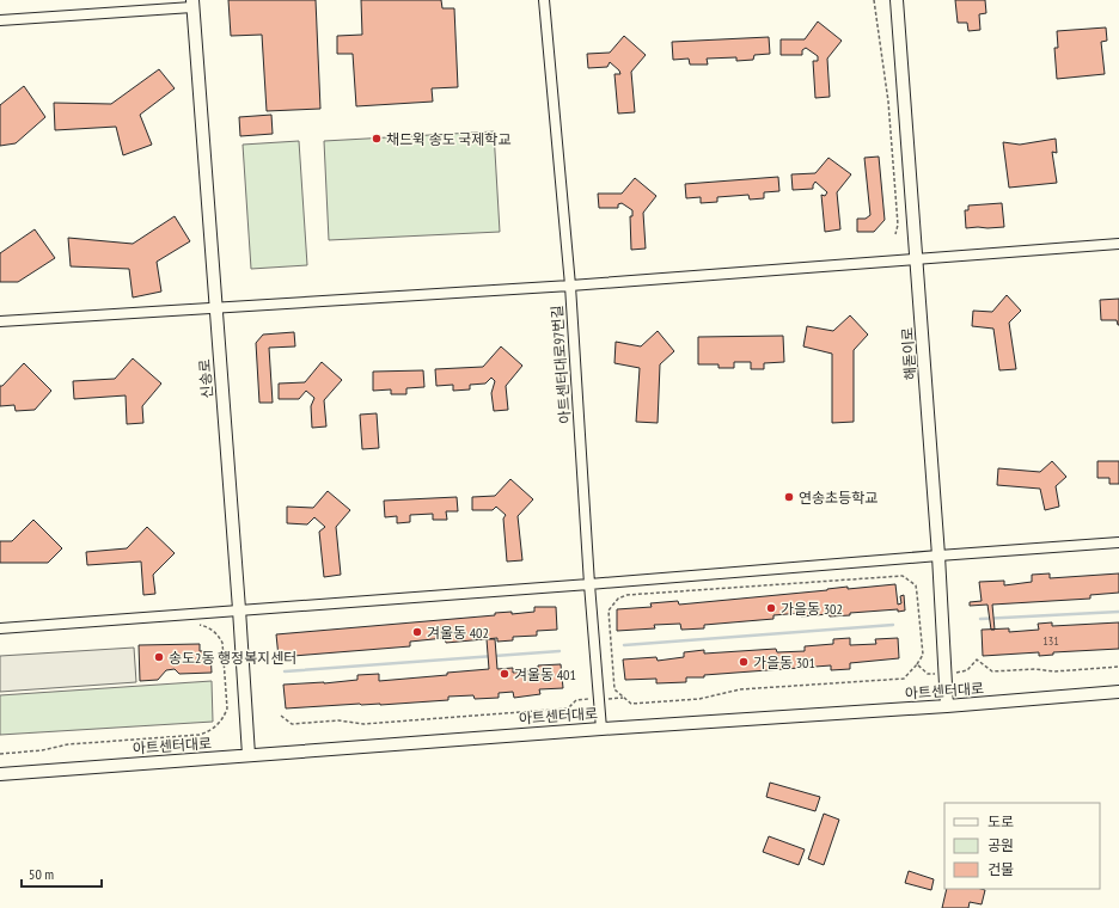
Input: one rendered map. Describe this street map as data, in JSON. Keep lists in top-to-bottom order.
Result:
{
  "streets": {
    "street": [
      "해돋이로",
      "아트센터대로97번길",
      "신송로",
      "아트센터대로"
    ]
  },
  "crossings": [
    ["해돋이로", "아트센터대로"],
    ["아트센터대로97번길", "아트센터대로"],
    ["신송로", "아트센터대로"]
  ],
  "places": [
    "채드윅 송도 국제학교",
    "연송초등학교",
    "가을동 302",
    "겨울동 402",
    "송도2동 행정복지센터",
    "가을동 301",
    "겨울동 401"
  ],
  "house_numbers": ["131"],
  "legend": ["도로", "공원", "건물"],
  "scale_bar": "50 m"
}
